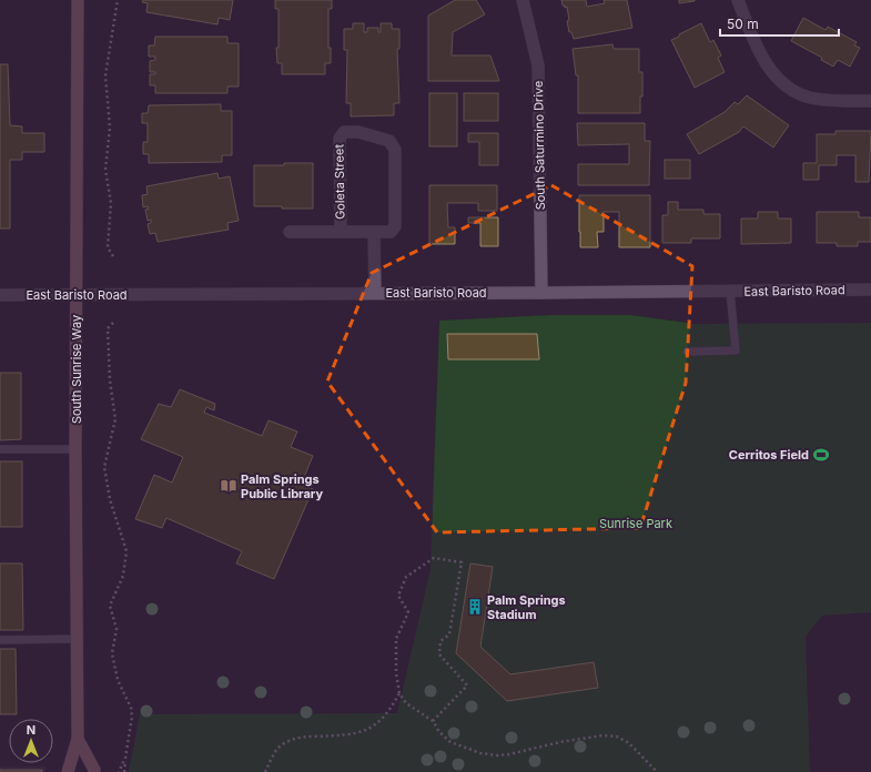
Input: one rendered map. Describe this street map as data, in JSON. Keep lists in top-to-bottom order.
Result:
{
  "streets": {
    "main road": ["South Sunrise Way"],
    "street": ["South Saturmino Drive", "Goleta Street", "East Baristo Road"]
  },
  "crossings": [
    ["South Saturmino Drive", "East Baristo Road"],
    ["East Baristo Road", "South Sunrise Way"]
  ],
  "parks": ["Sunrise Park"],
  "places": {
    "sports": ["Cerritos Field"],
    "library": ["Palm Springs Public Library"],
    "building": ["Palm Springs Stadium"]
  },
  "scale_bar": "50 m",
  "north": "top"
}
